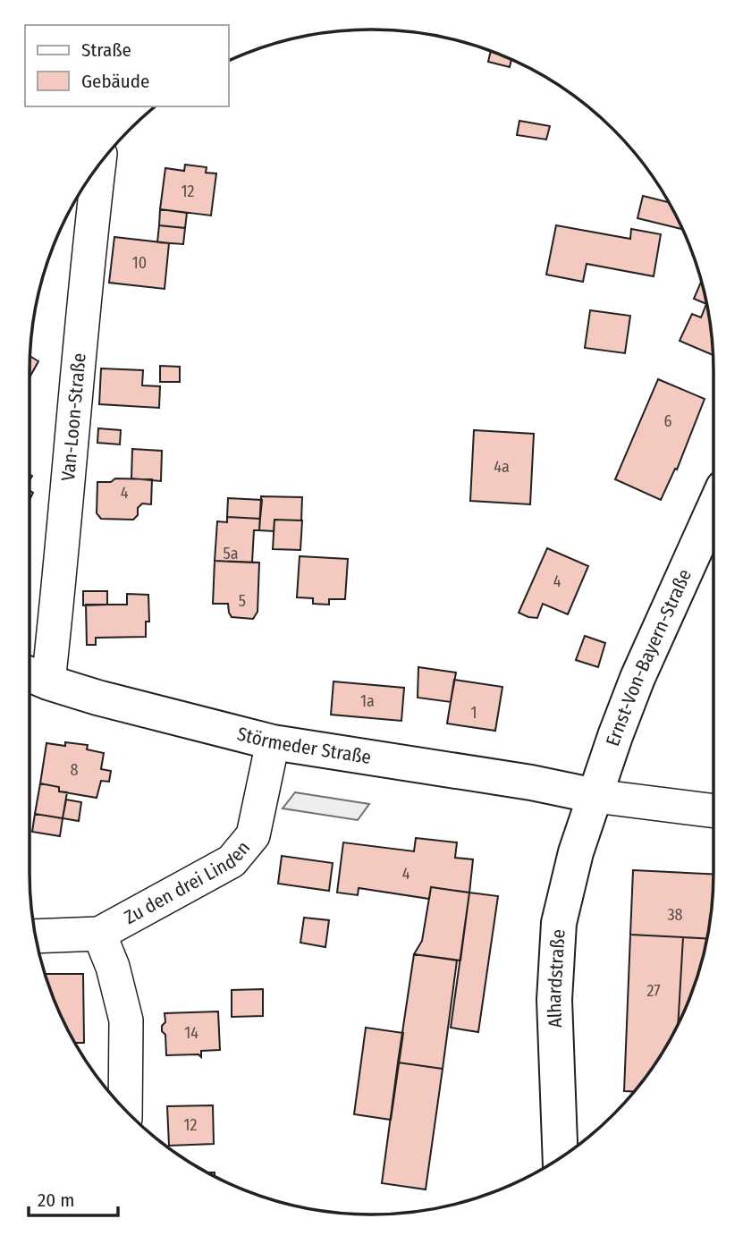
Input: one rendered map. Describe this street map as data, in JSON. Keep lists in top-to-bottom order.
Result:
{
  "streets": {
    "main road": ["Ernst-Von-Bayern-Straße", "Störmeder Straße", "Alhardstraße"],
    "street": ["Van-Loon-Straße", "Zu den drei Linden"]
  },
  "crossings": [
    ["Van-Loon-Straße", "Störmeder Straße"],
    ["Ernst-Von-Bayern-Straße", "Störmeder Straße"],
    ["Ernst-Von-Bayern-Straße", "Alhardstraße"],
    ["Störmeder Straße", "Zu den drei Linden"],
    ["Störmeder Straße", "Alhardstraße"]
  ],
  "house_numbers": [
    "12",
    "10",
    "6",
    "4a",
    "4",
    "5a",
    "4",
    "5",
    "1a",
    "1",
    "8",
    "4",
    "38",
    "27",
    "14",
    "12"
  ],
  "legend": ["Straße", "Gebäude"],
  "scale_bar": "20 m"
}
